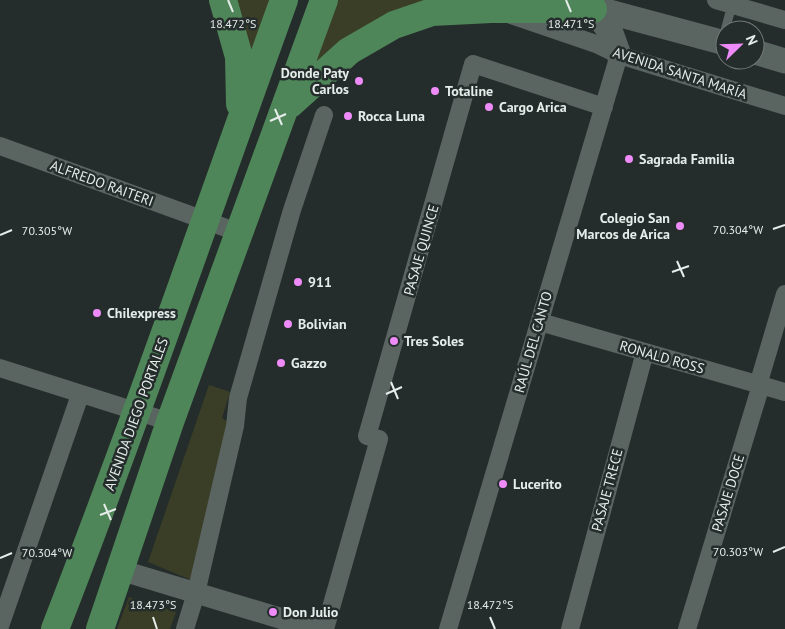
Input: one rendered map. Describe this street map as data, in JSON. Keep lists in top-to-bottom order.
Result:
{
  "streets": {
    "main road": ["AVENIDA DIEGO PORTALES"],
    "street": [
      "AVENIDA SANTA MARÍA",
      "ALFREDO RAITERI",
      "PASAJE QUINCE",
      "RAÚL DEL CANTO",
      "RONALD ROSS",
      "PASAJE TRECE",
      "PASAJE DOCE"
    ]
  },
  "crossings": [
    ["AVENIDA SANTA MARÍA", "RAÚL DEL CANTO"],
    ["ALFREDO RAITERI", "AVENIDA DIEGO PORTALES"],
    ["PASAJE QUINCE", "RAÚL DEL CANTO"],
    ["RAÚL DEL CANTO", "RONALD ROSS"],
    ["RONALD ROSS", "PASAJE TRECE"],
    ["RONALD ROSS", "PASAJE DOCE"]
  ],
  "places": [
    "Donde Paty Carlos",
    "Totaline",
    "Cargo Arica",
    "Rocca Luna",
    "Sagrada Familia",
    "Colegio San Marcos de Arica",
    "911",
    "Chilexpress",
    "Bolivian",
    "Tres Soles",
    "Gazzo",
    "Lucerito",
    "Don Julio"
  ],
  "north": "top right",
  "coordinates": [
    "18.472°S",
    "18.471°S",
    "70.304°W",
    "70.305°W",
    "70.303°W",
    "18.473°S"
  ]
}
